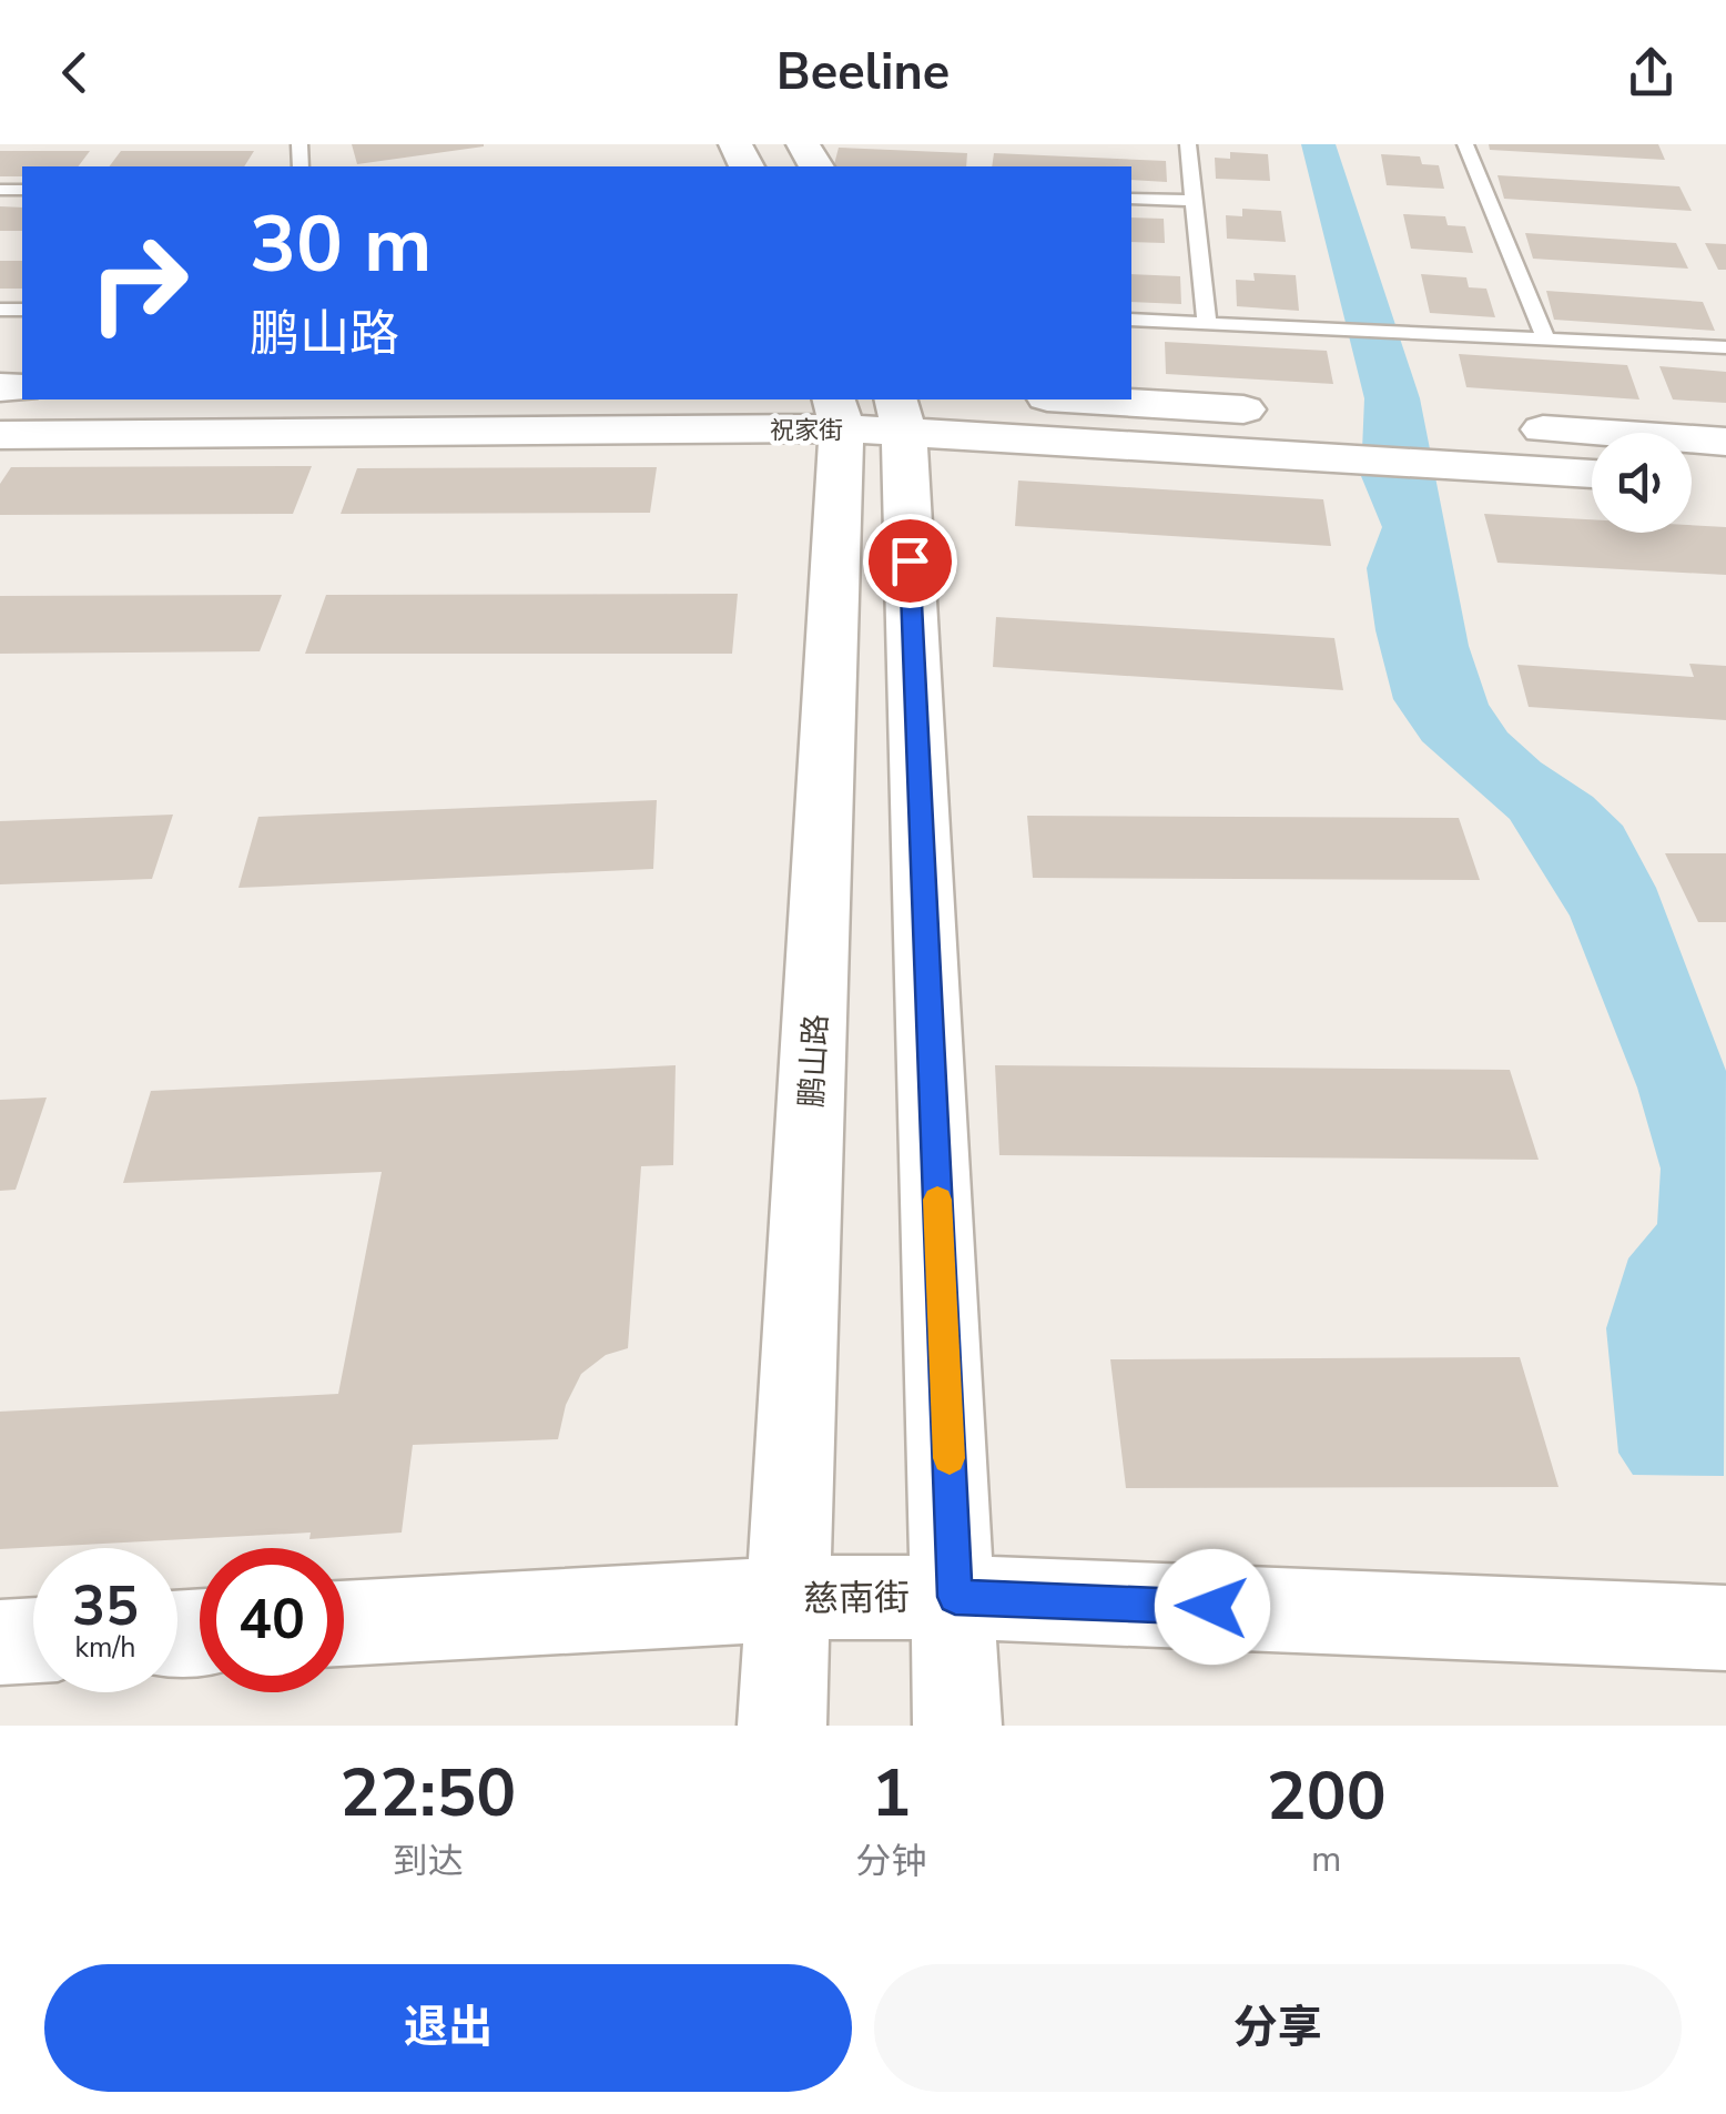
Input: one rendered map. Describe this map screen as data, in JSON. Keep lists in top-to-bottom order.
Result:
{
  "streets": {
    "street": ["祝家街", "鹏山路", "慈南街"]
  },
  "crossings": [
    ["祝家街", "鹏山路"],
    ["鹏山路", "慈南街"]
  ],
  "page": {
    "header": "Beeline",
    "turn": ["30 m", "鹏山路"],
    "speed": "35 km/h",
    "limit": "40",
    "eta": [
      "22:50",
      "到达",
      "1",
      "分钟",
      "200",
      "m"
    ],
    "buttons": ["退出", "分享"]
  }
}
